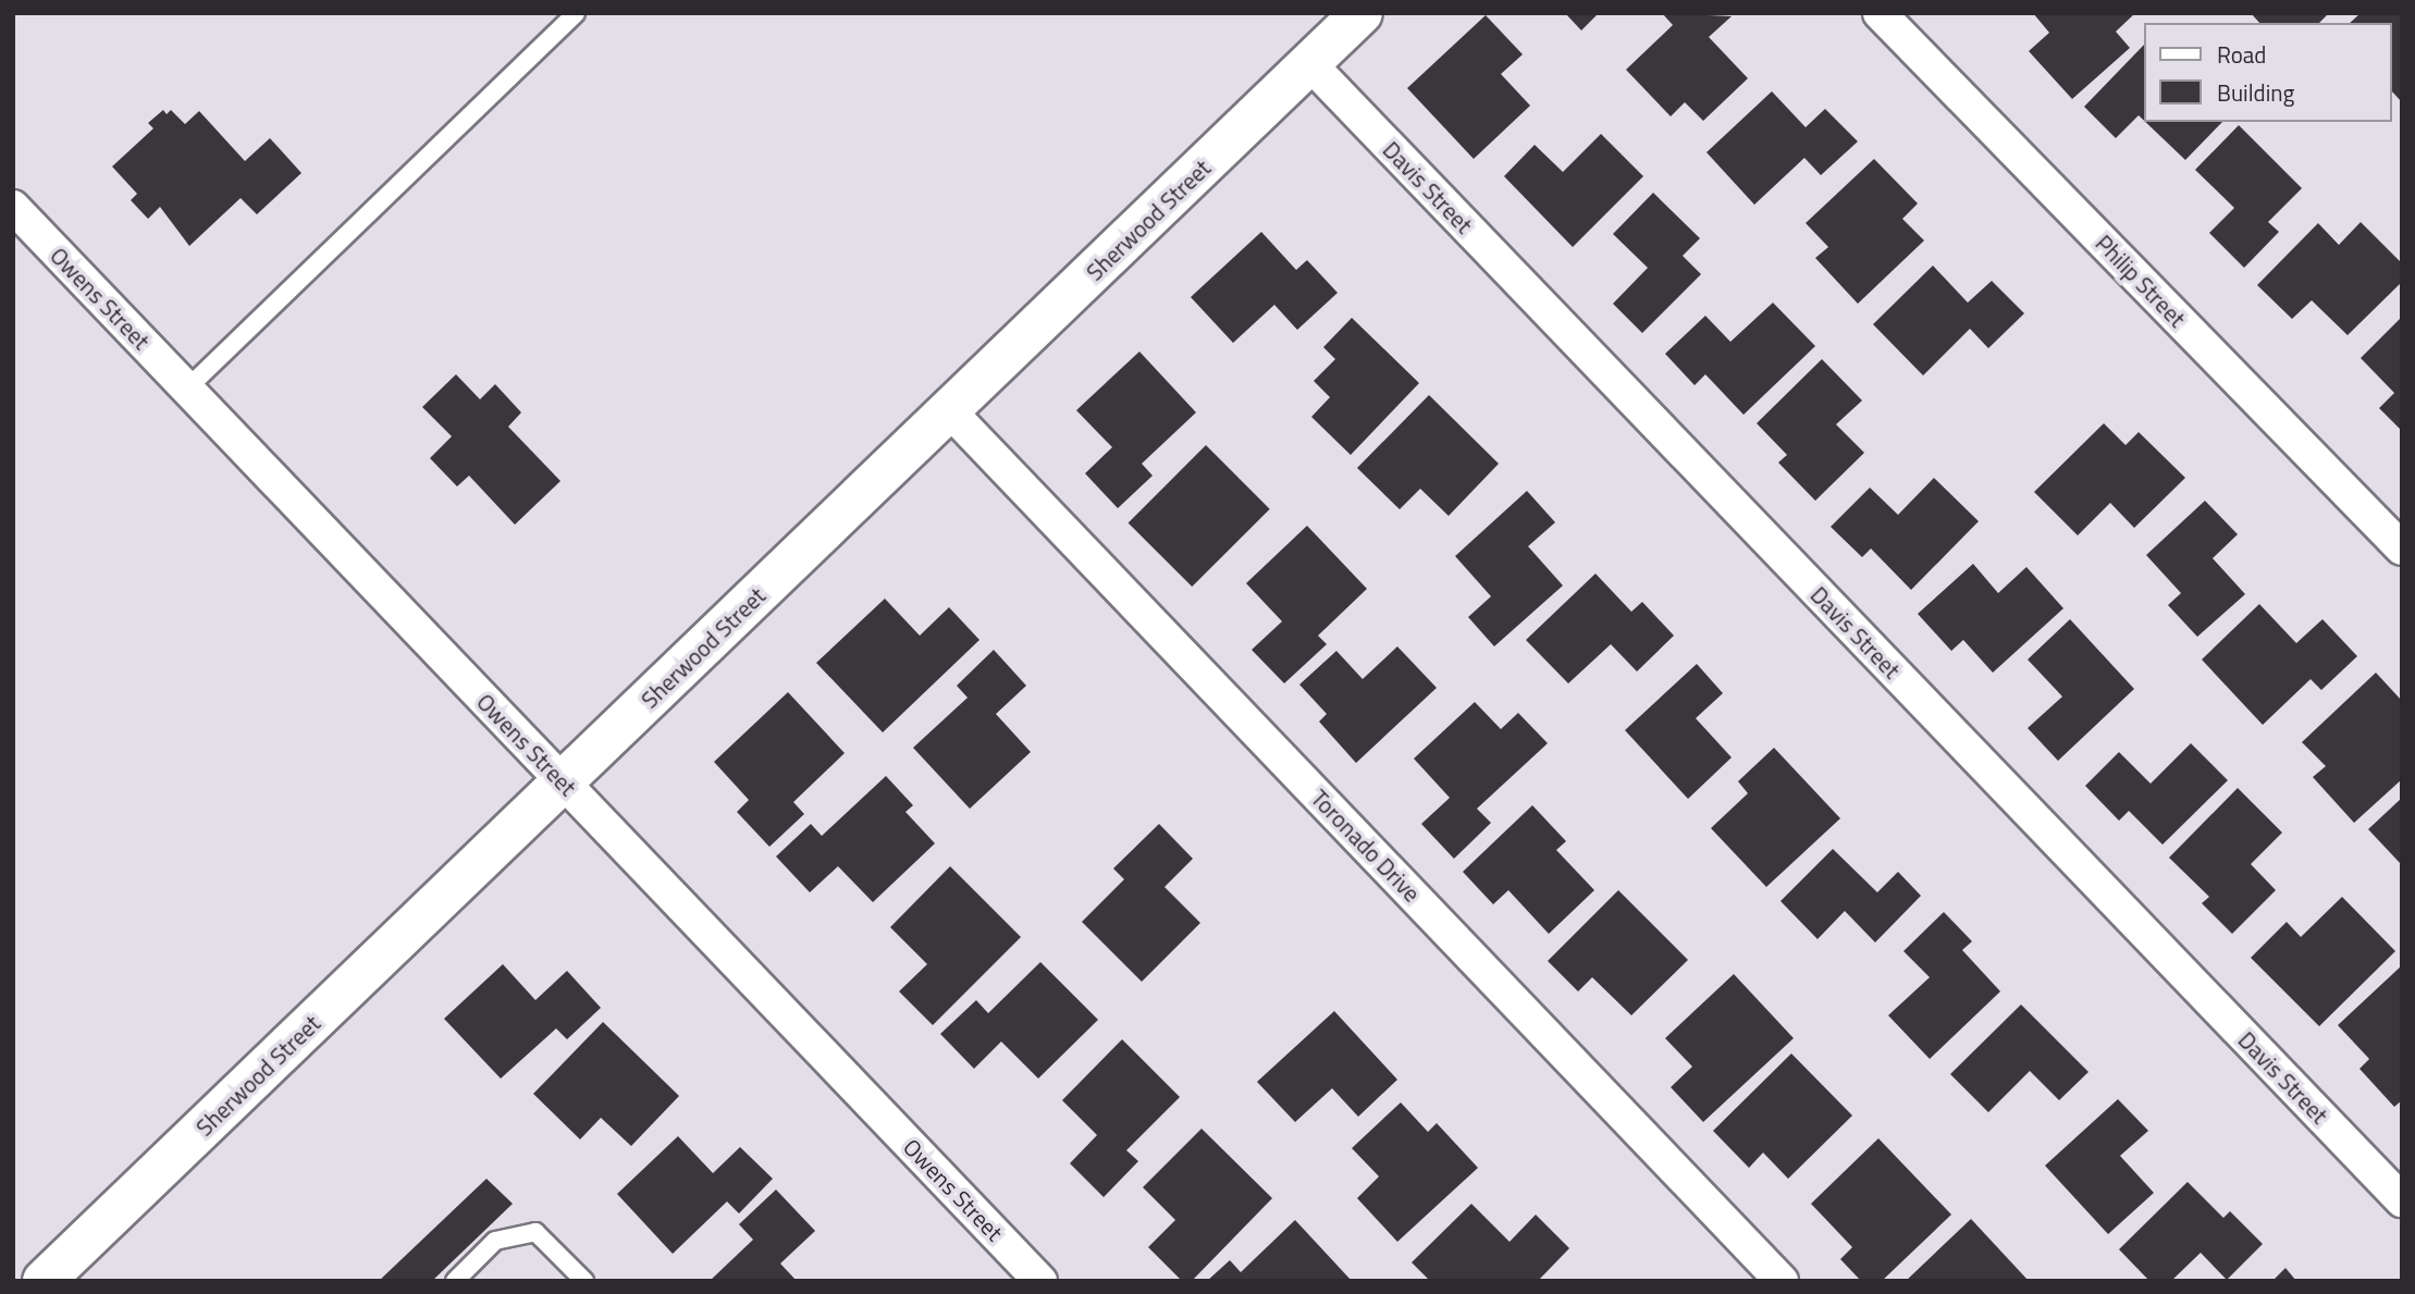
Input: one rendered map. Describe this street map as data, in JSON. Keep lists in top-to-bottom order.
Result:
{
  "streets": {
    "street": [
      "Davis Street",
      "Sherwood Street",
      "Philip Street",
      "Owens Street",
      "Toronado Drive"
    ]
  },
  "crossings": [
    ["Davis Street", "Sherwood Street"],
    ["Sherwood Street", "Owens Street"],
    ["Sherwood Street", "Toronado Drive"]
  ],
  "legend": ["Road", "Building"]
}
